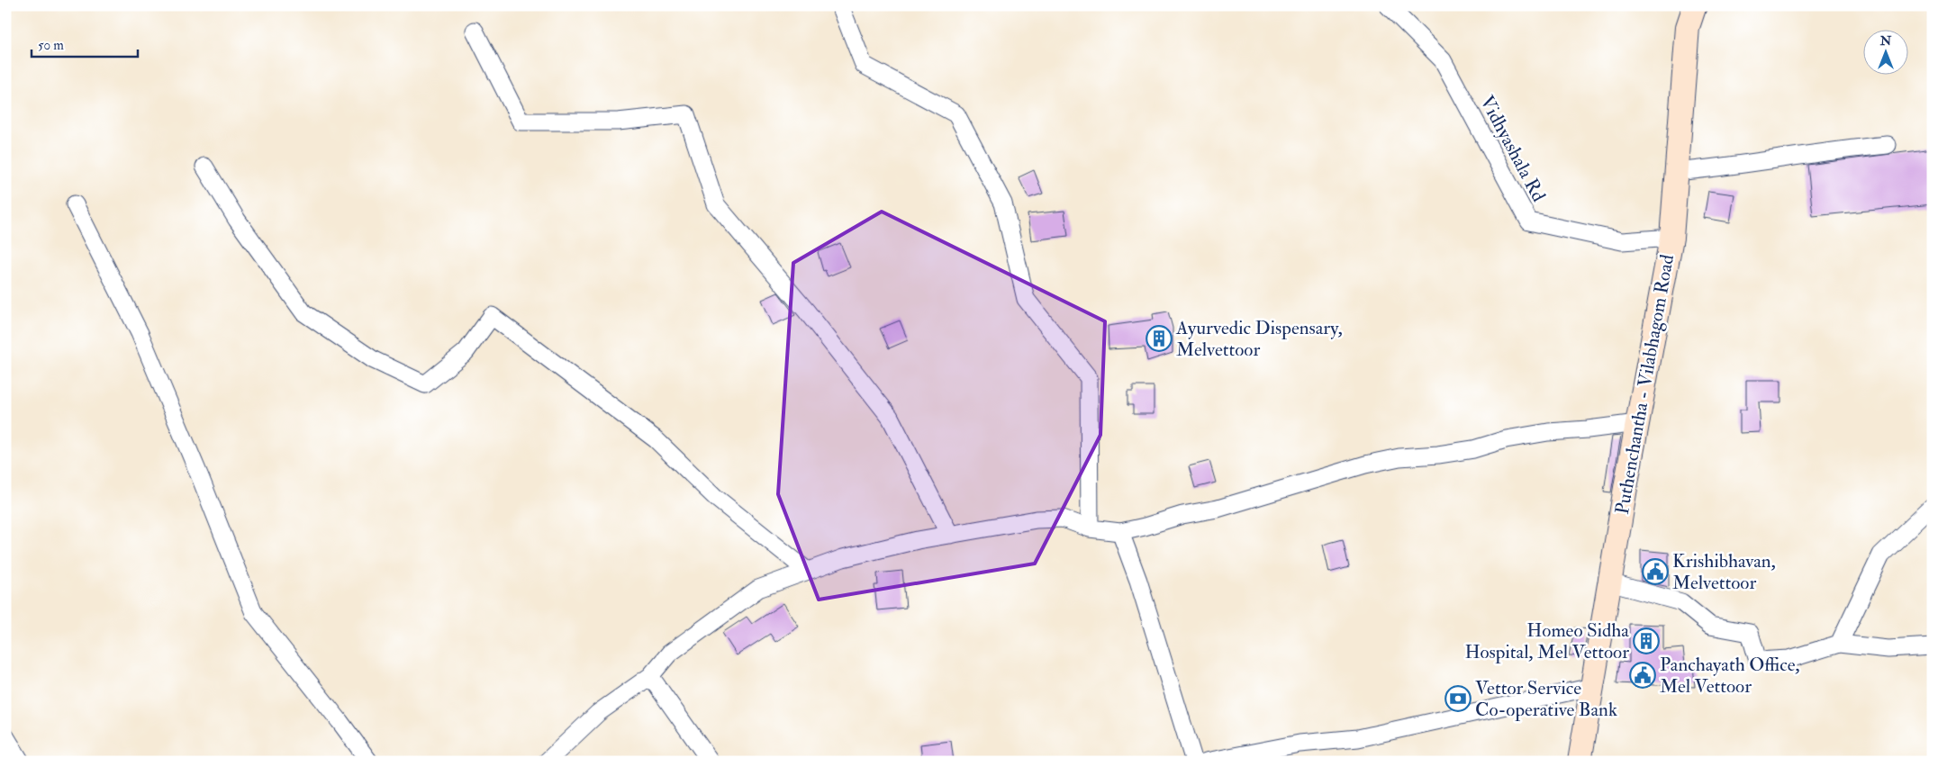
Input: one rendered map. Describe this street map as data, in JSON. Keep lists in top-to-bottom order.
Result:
{
  "streets": {
    "main road": ["Puthenchantha - Vilabhagom Road"],
    "street": ["Vidhyashala Rd"]
  },
  "crossings": [
    ["Vidhyashala Rd", "Puthenchantha - Vilabhagom Road"]
  ],
  "places": {
    "building": ["Ayurvedic Dispensary, Melvettoor", "Homeo Sidha Hospital, Mel Vettoor"],
    "public building": ["Krishibhavan, Melvettoor", "Panchayath Office, Mel Vettoor"],
    "bank": ["Vettor Service Co-operative Bank"]
  },
  "scale_bar": "50 m",
  "north": "top"
}
